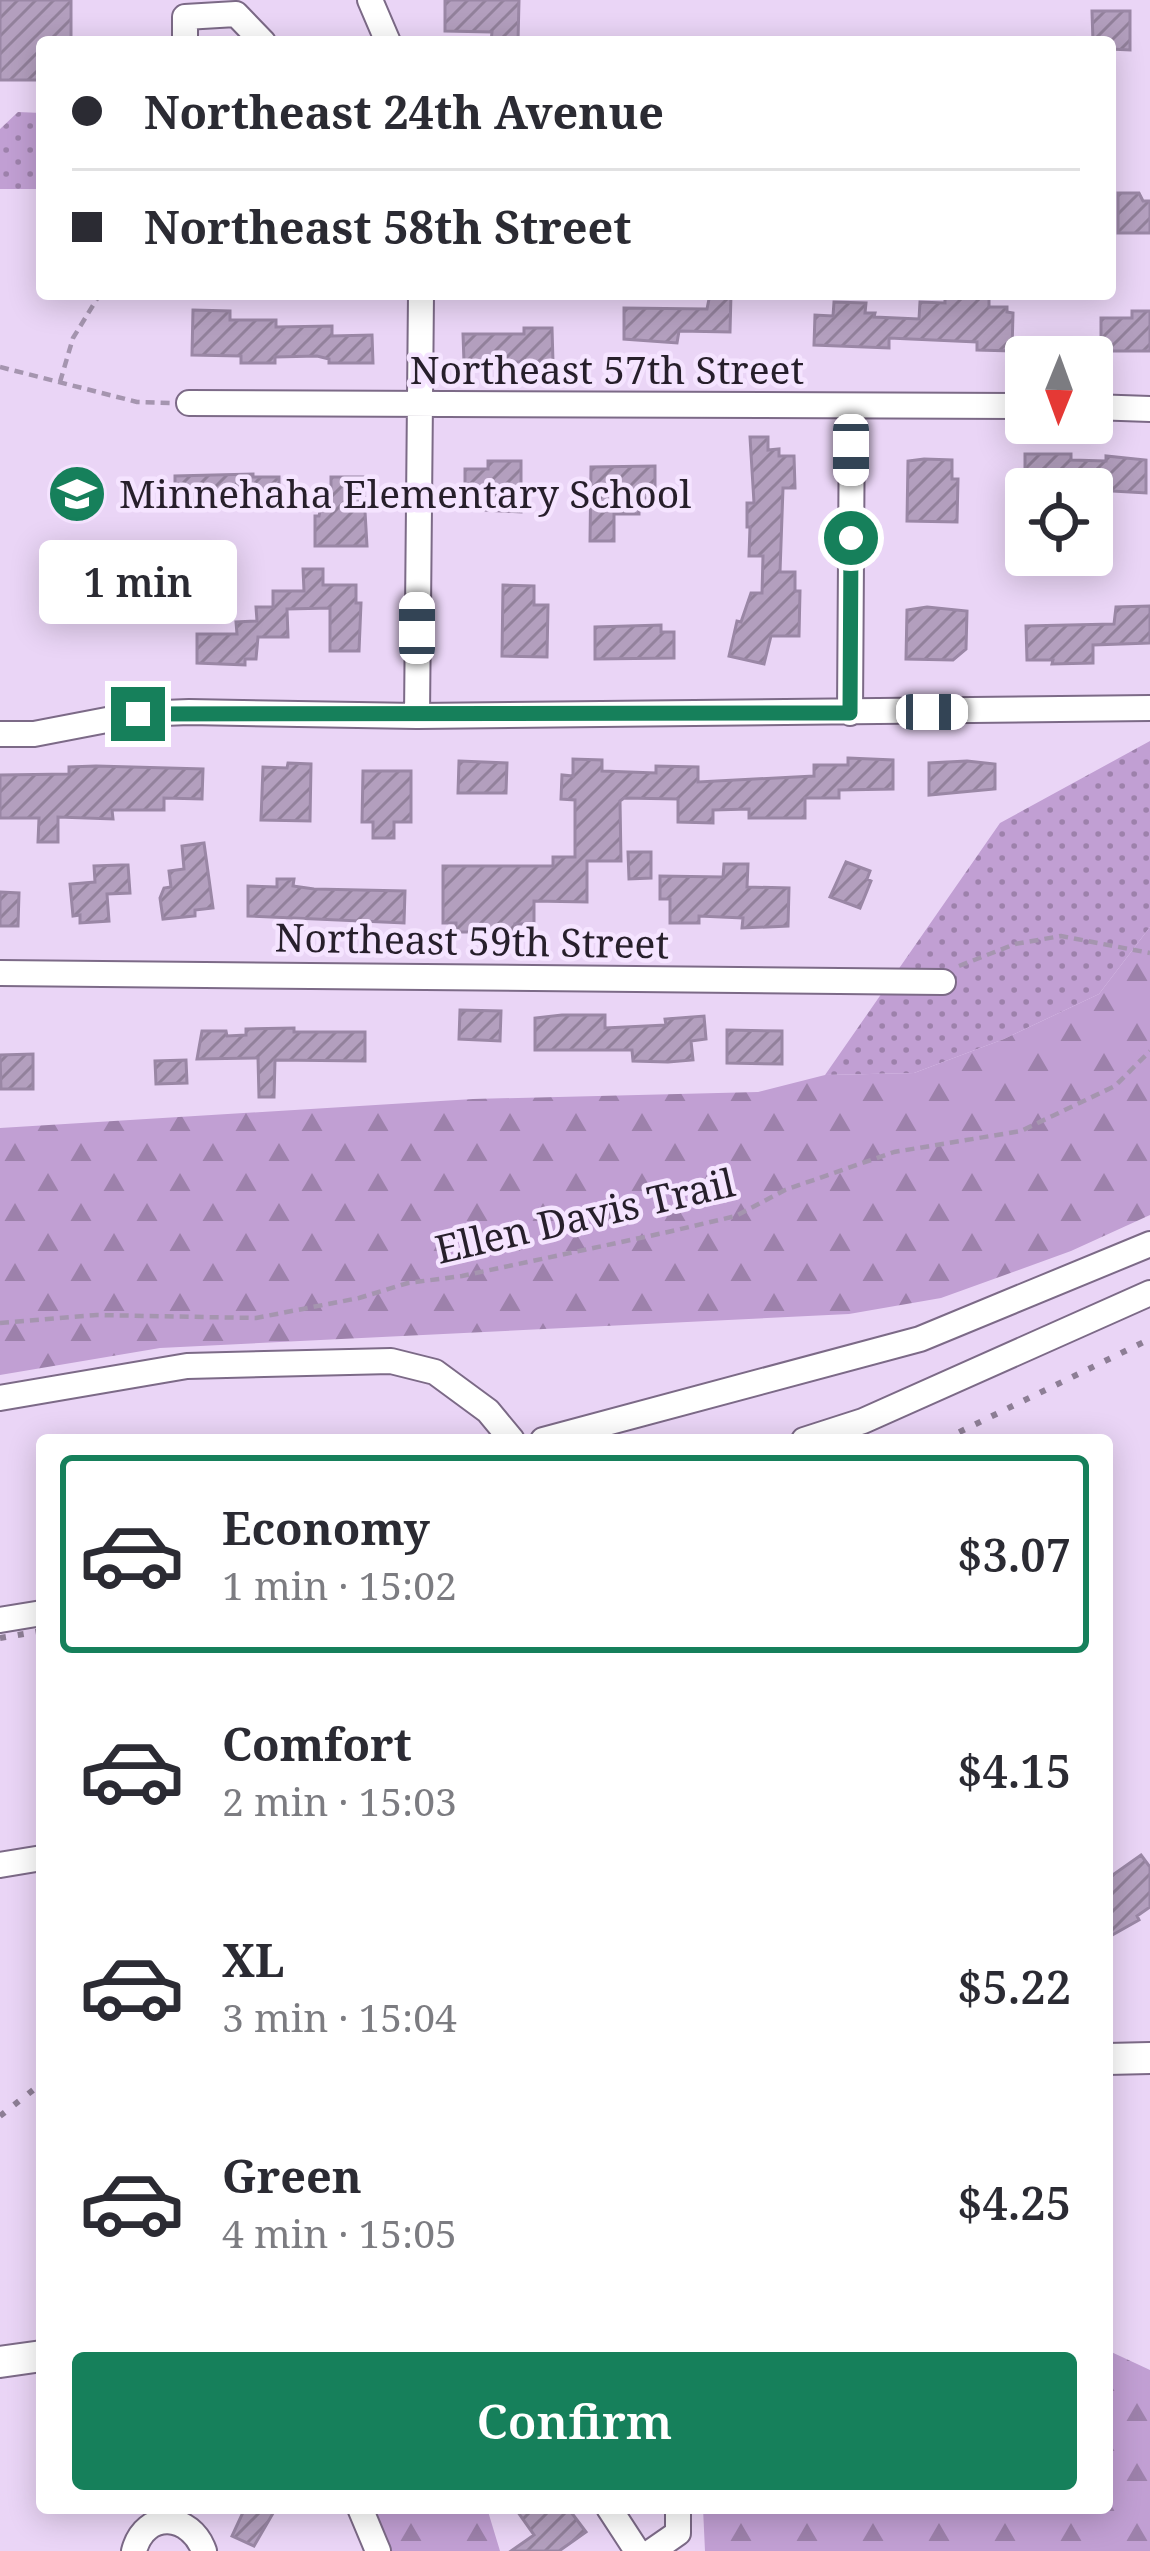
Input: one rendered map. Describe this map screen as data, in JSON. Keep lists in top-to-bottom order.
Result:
{
  "streets": {
    "street": ["Northeast 57th Street", "Northeast 59th Street"],
    "path": ["Ellen Davis Trail"]
  },
  "places": {
    "school or university": ["Minnehaha Elementary School"]
  },
  "north": "bottom",
  "page": {
    "banner": ["Northeast 24th Avenue", "Northeast 58th Street"],
    "bubble": "1 min",
    "list": [
      {
        "name": "Economy",
        "note": "1 min · 15:02",
        "value": "$3.07"
      },
      {
        "name": "Comfort",
        "note": "2 min · 15:03",
        "value": "$4.15"
      },
      {
        "name": "XL",
        "note": "3 min · 15:04",
        "value": "$5.22"
      },
      {
        "name": "Green",
        "note": "4 min · 15:05",
        "value": "$4.25"
      }
    ],
    "buttons": "Confirm"
  }
}
